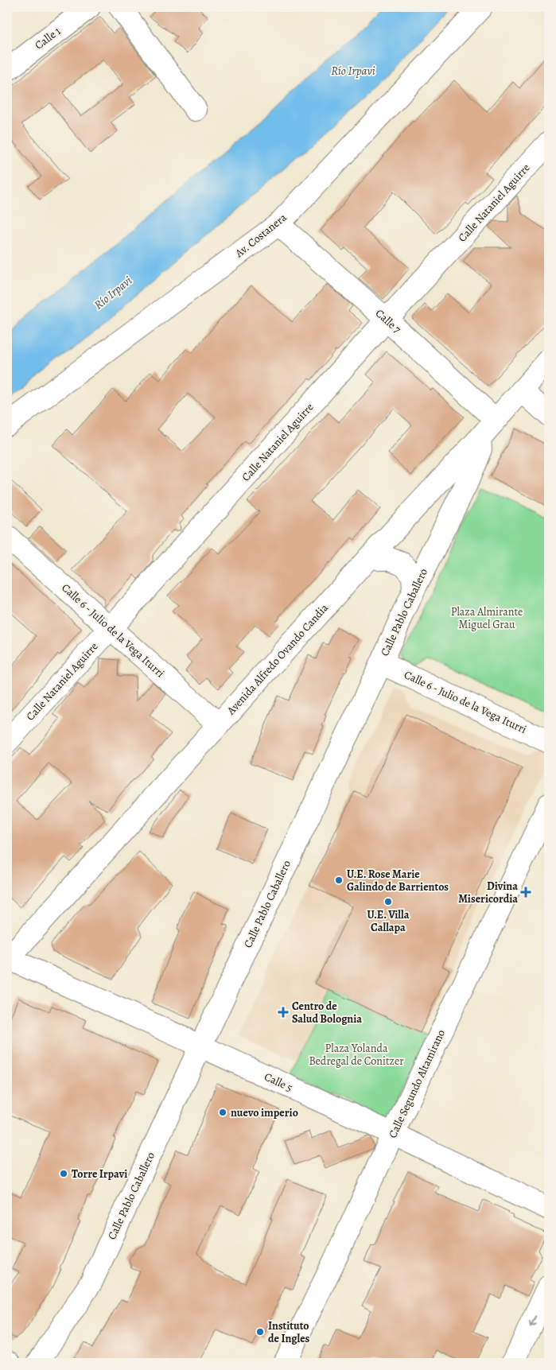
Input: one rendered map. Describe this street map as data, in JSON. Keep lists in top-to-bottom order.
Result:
{
  "streets": {
    "street": [
      "Calle 1",
      "Calle Nataniel Aguirre",
      "Av. Costanera",
      "Calle 7",
      "Calle Pablo Caballero",
      "Calle 6 - Julio de la Vega Iturri",
      "Avenida Alfredo Ovando Candia",
      "Calle 5",
      "Calle Segundo Altamirano"
    ]
  },
  "crossings": [
    ["Calle Nataniel Aguirre", "Calle 7"],
    ["Calle Nataniel Aguirre", "Calle 6 - Julio de la Vega Iturri"],
    ["Av. Costanera", "Calle 7"],
    ["Calle 7", "Avenida Alfredo Ovando Candia"],
    ["Calle Pablo Caballero", "Calle 6 - Julio de la Vega Iturri"],
    ["Calle Pablo Caballero", "Avenida Alfredo Ovando Candia"],
    ["Calle Pablo Caballero", "Calle 5"],
    ["Calle 6 - Julio de la Vega Iturri", "Avenida Alfredo Ovando Candia"],
    ["Avenida Alfredo Ovando Candia", "Calle 5"],
    ["Calle 5", "Calle Segundo Altamirano"]
  ],
  "water": ["Río Irpavi"],
  "parks": ["Plaza Almirante Miguel Grau", "Plaza Yolanda Bedregal de Conitzer"],
  "places": {
    "other": [
      "U.E. Rose Marie Galindo de Barrientos",
      "U.E. Villa Callapa",
      "nuevo imperio",
      "Torre Irpavi",
      "Instituto de Ingles"
    ],
    "health": ["Divina Misericordia", "Centro de Salud Bolognia"]
  }
}
